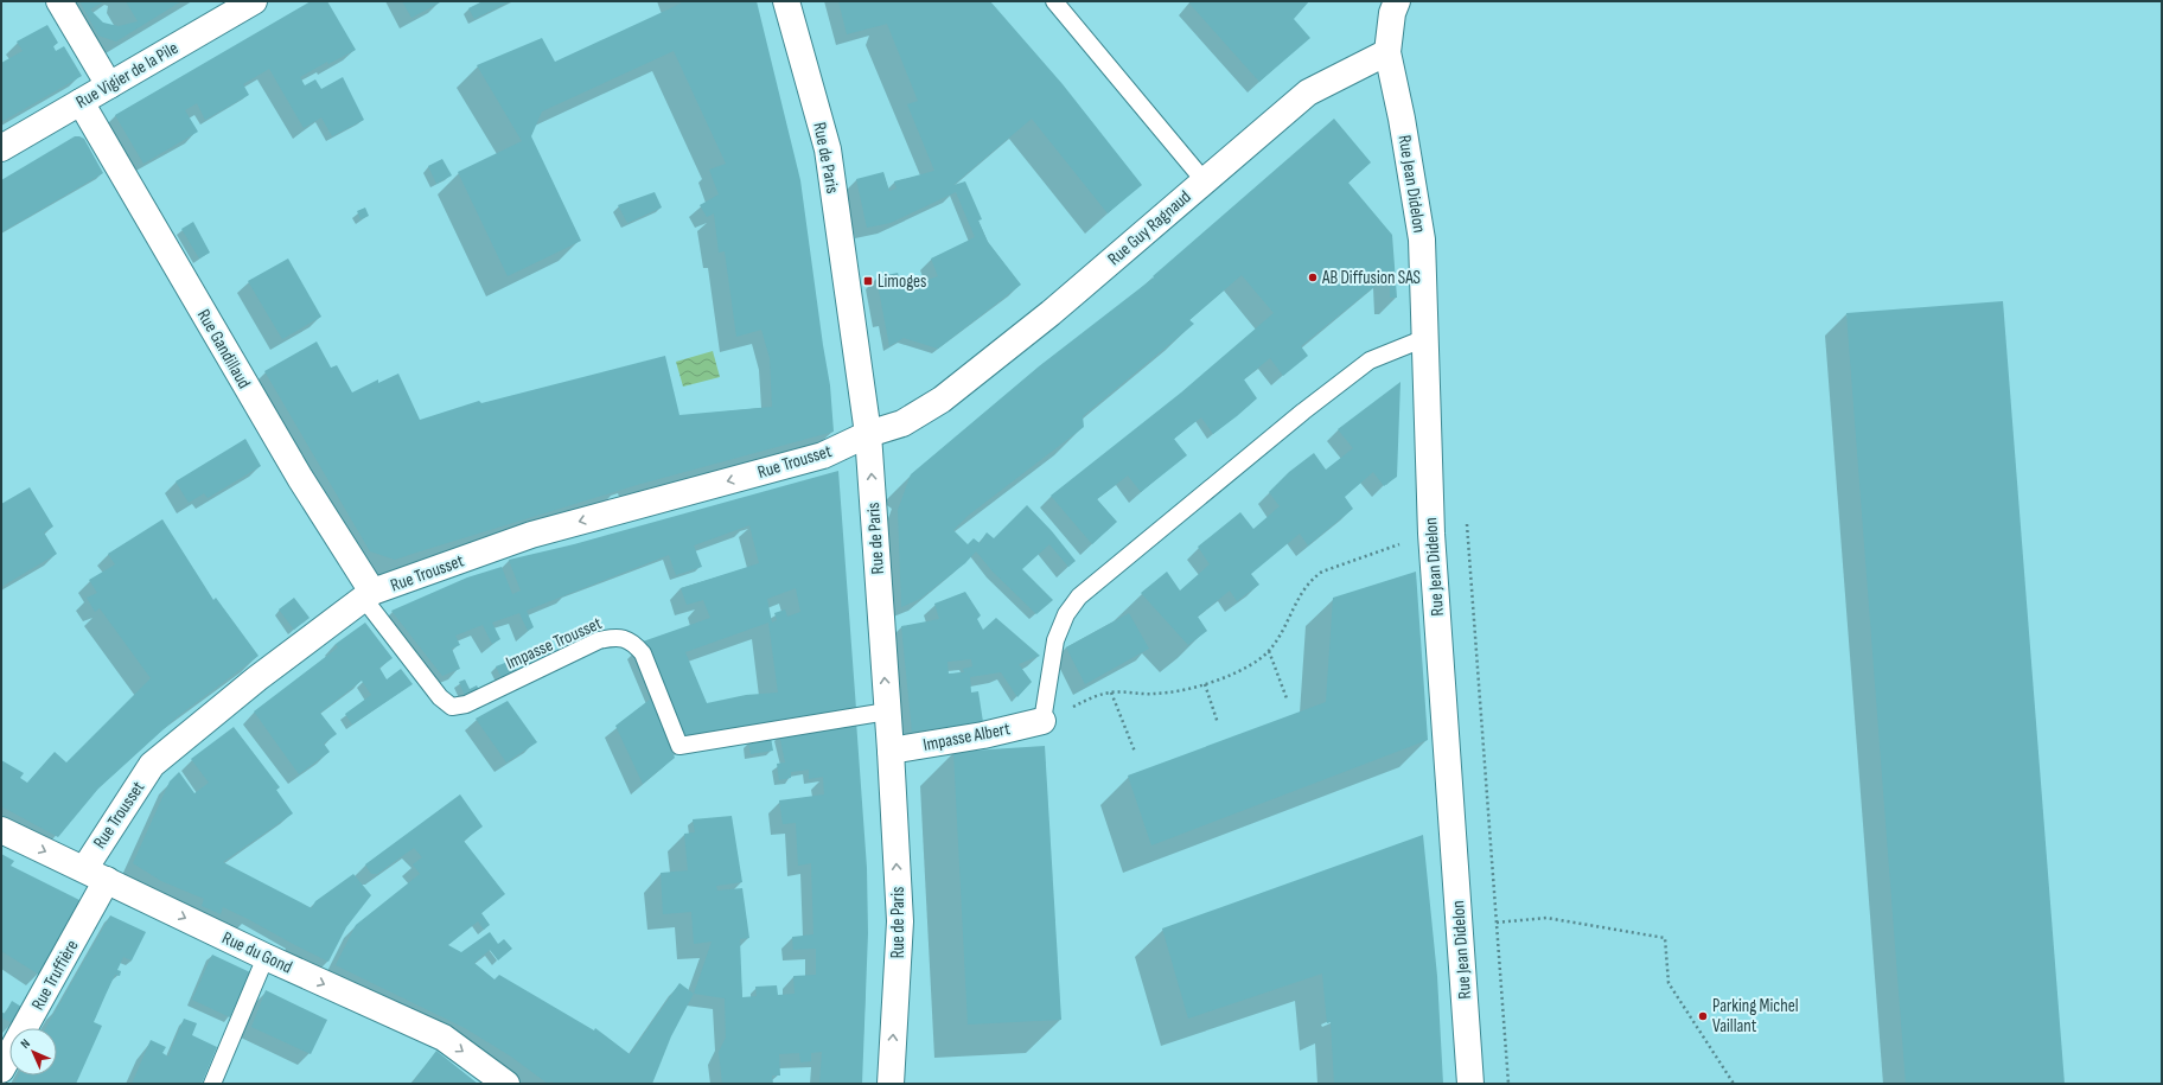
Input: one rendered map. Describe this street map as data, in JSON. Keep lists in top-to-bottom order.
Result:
{
  "streets": {
    "street": [
      "Rue Vigier de la Pile",
      "Rue de Paris",
      "Rue Jean Didelon",
      "Rue Guy Ragnaud",
      "Rue Gandillaud",
      "Rue Trousset",
      "Impasse Albert",
      "Rue du Gond",
      "Rue Truffière"
    ],
    "lane": ["Impasse Trousset"]
  },
  "crossings": [
    ["Rue Vigier de la Pile", "Rue Gandillaud"],
    ["Rue de Paris", "Rue Guy Ragnaud"],
    ["Rue de Paris", "Rue Trousset"],
    ["Rue de Paris", "Impasse Trousset"],
    ["Rue de Paris", "Impasse Albert"],
    ["Rue Jean Didelon", "Rue Guy Ragnaud"],
    ["Rue Guy Ragnaud", "Rue Trousset"],
    ["Rue Gandillaud", "Rue Trousset"],
    ["Rue Gandillaud", "Impasse Trousset"],
    ["Rue Trousset", "Impasse Trousset"],
    ["Rue Trousset", "Rue du Gond"],
    ["Rue du Gond", "Rue Truffière"]
  ],
  "one_way": ["Rue de Paris", "Rue Trousset", "Rue du Gond"],
  "places": {
    "other": ["AB Diffusion SAS", "Parking Michel Vaillant"],
    "transit": ["Limoges"]
  },
  "north": "top left"
}
